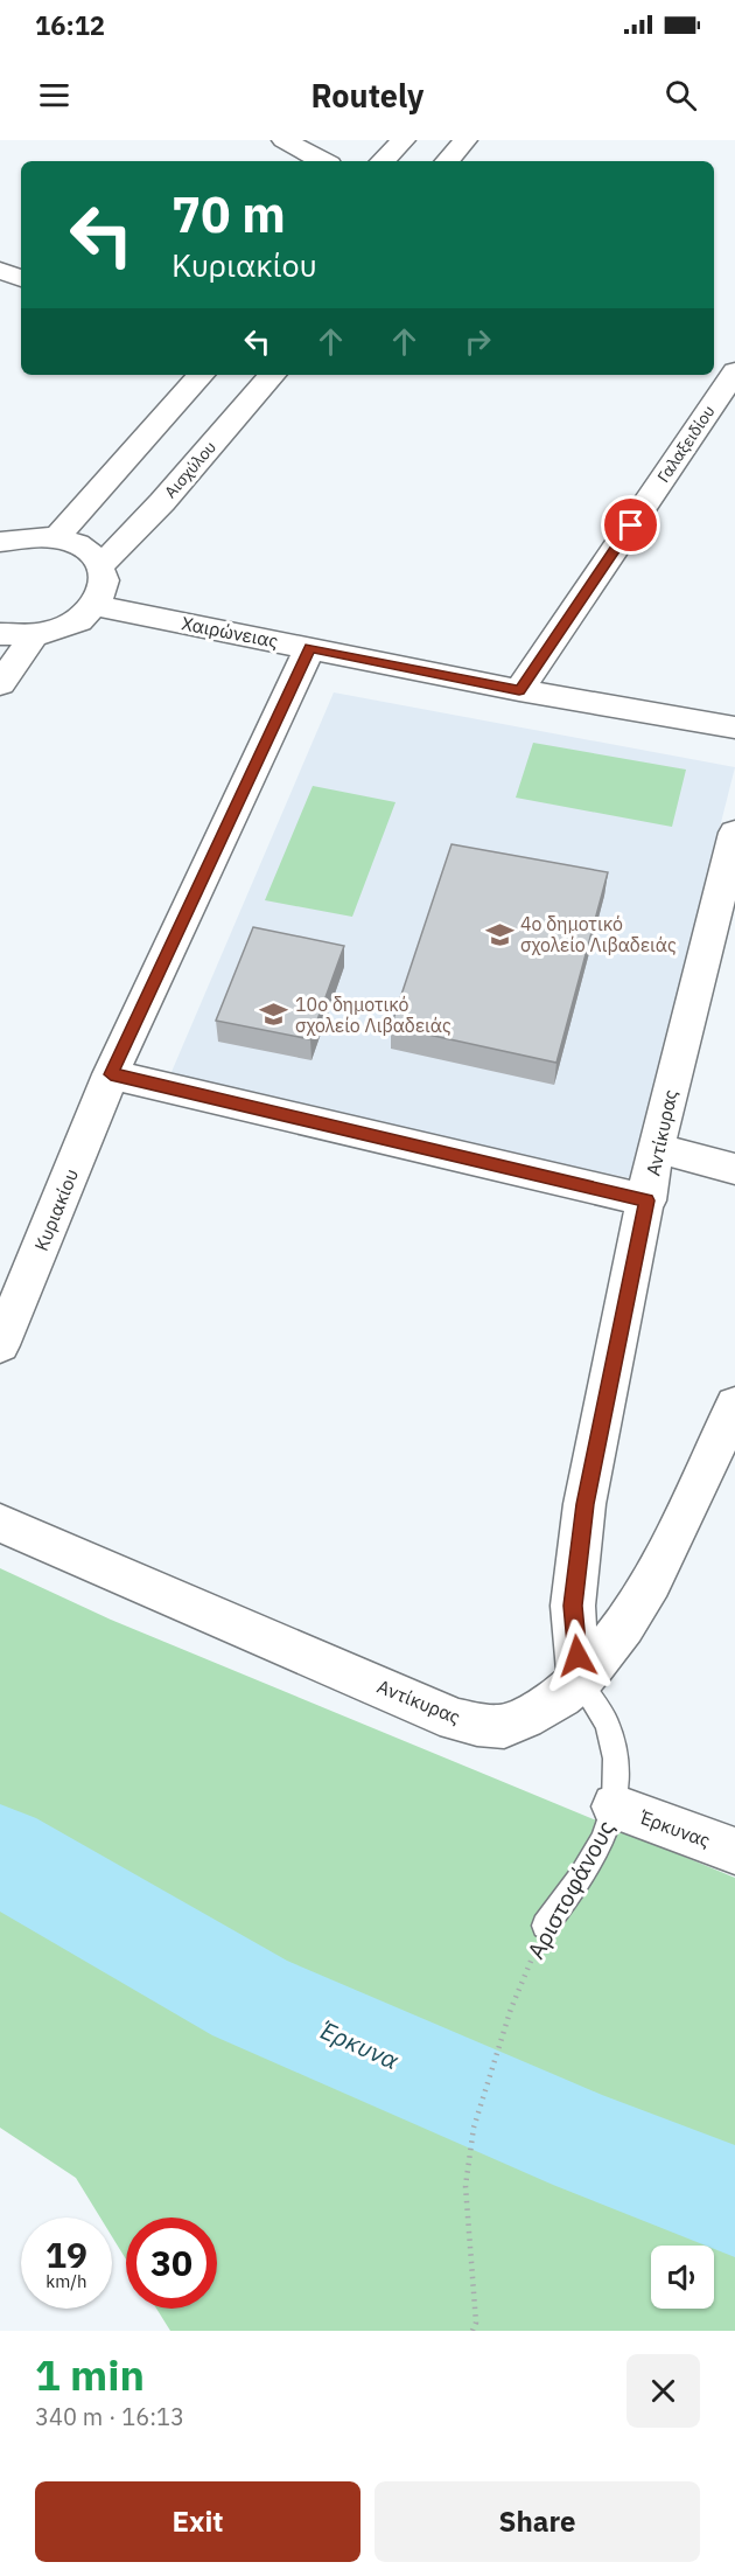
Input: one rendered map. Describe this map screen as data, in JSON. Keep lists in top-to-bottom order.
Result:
{
  "streets": {
    "street": [
      "Γαλαξειδίου",
      "Αισχύλου",
      "Χαιρώνειας",
      "Αντίκυρας",
      "Κυριακίου",
      "Έρκυνας"
    ],
    "lane": ["Αριστοφάνους"]
  },
  "crossings": [
    ["Γαλαξειδίου", "Χαιρώνειας"],
    ["Χαιρώνειας", "Κυριακίου"],
    ["Αντίκυρας", "Αριστοφάνους"],
    ["Έρκυνας", "Αριστοφάνους"]
  ],
  "water": ["Έρκυνα"],
  "places": {
    "school or university": ["4ο δημοτικό σχολείο Λιβαδειάς", "10ο δημοτικό σχολείο Λιβαδειάς"]
  },
  "page": {
    "status": "16:12",
    "header": "Routely",
    "turn": ["70 m", "Κυριακίου"],
    "speed": "19 km/h",
    "limit": "30",
    "heading": ["1 min", "340 m · 16:13"],
    "buttons": ["Exit", "Share"]
  }
}
